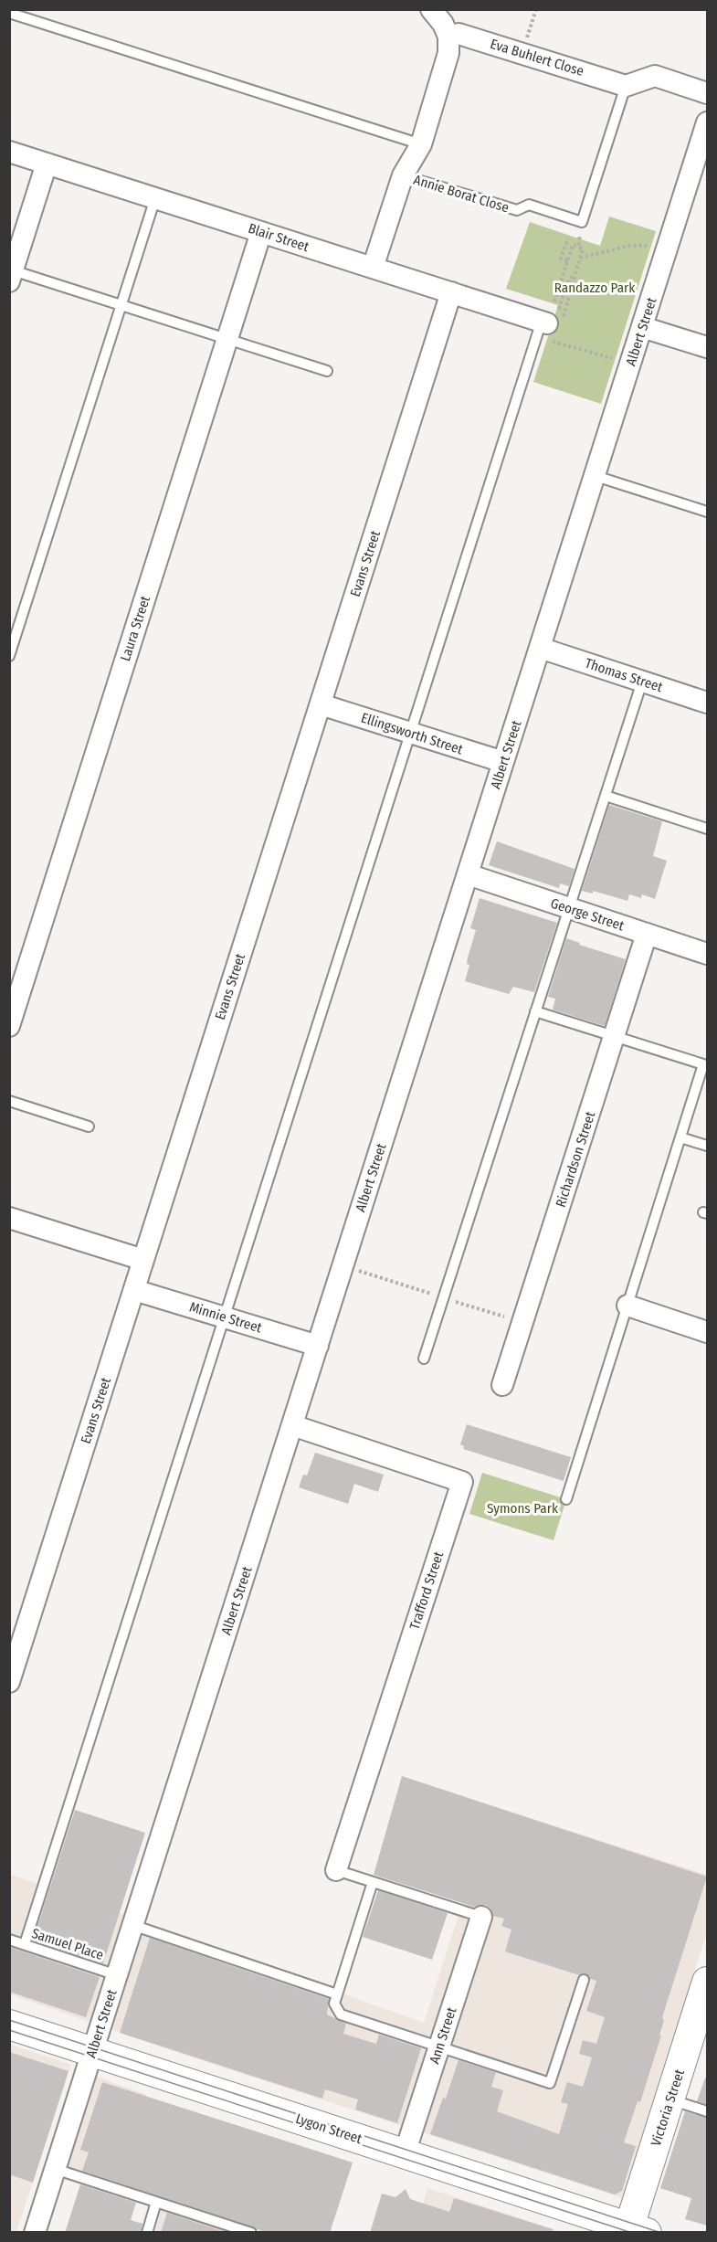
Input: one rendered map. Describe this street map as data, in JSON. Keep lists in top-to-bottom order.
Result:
{
  "streets": {
    "street": [
      "Eva Buhlert Close",
      "Annie Borat Close",
      "Blair Street",
      "Albert Street",
      "Evans Street",
      "Laura Street",
      "Thomas Street",
      "Ellingsworth Street",
      "George Street",
      "Richardson Street",
      "Minnie Street",
      "Trafford Street",
      "Ann Street",
      "Victoria Street",
      "Lygon Street"
    ],
    "lane": ["Samuel Place"]
  },
  "crossings": [
    ["Eva Buhlert Close", "Annie Borat Close"],
    ["Annie Borat Close", "Blair Street"],
    ["Blair Street", "Evans Street"],
    ["Blair Street", "Laura Street"],
    ["Albert Street", "Thomas Street"],
    ["Albert Street", "Ellingsworth Street"],
    ["Albert Street", "George Street"],
    ["Albert Street", "Minnie Street"],
    ["Albert Street", "Trafford Street"],
    ["Albert Street", "Samuel Place"],
    ["Albert Street", "Lygon Street"],
    ["Evans Street", "Ellingsworth Street"],
    ["Evans Street", "Minnie Street"],
    ["George Street", "Richardson Street"],
    ["Ann Street", "Lygon Street"],
    ["Victoria Street", "Lygon Street"]
  ],
  "parks": ["Randazzo Park", "Symons Park"]
}
